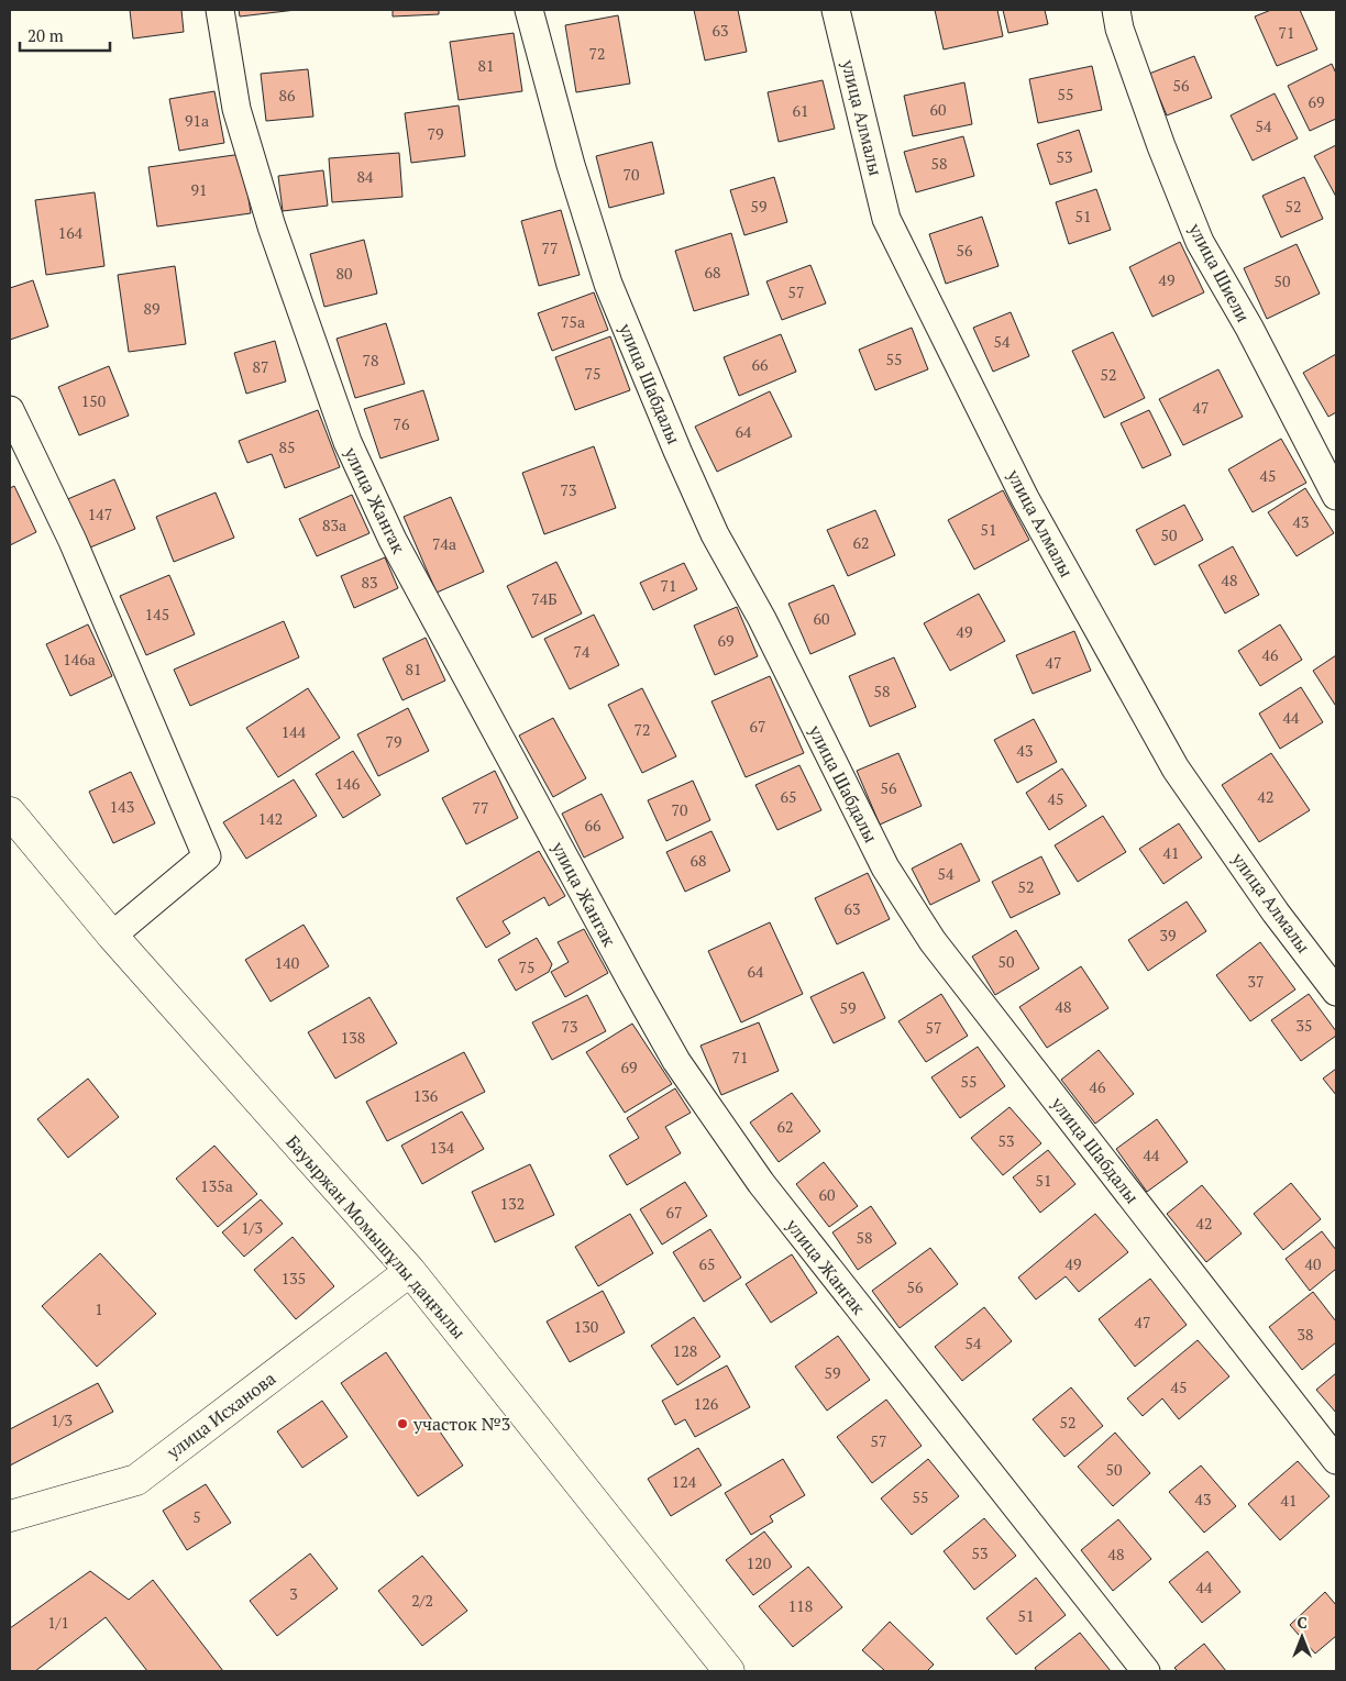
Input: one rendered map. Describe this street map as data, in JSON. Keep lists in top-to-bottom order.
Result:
{
  "streets": {
    "main road": ["Бауыржан Момышұлы даңғылы", "улица Исханова"],
    "street": [
      "улица Алмалы",
      "улица Шиели",
      "улица Шабдалы",
      "улица Жангак"
    ]
  },
  "crossings": [
    ["Бауыржан Момышұлы даңғылы", "улица Исханова"]
  ],
  "places": ["участок №3"],
  "house_numbers": [
    "63",
    "71",
    "72",
    "81",
    "56",
    "55",
    "86",
    "69",
    "60",
    "61",
    "91а",
    "54",
    "79",
    "53",
    "58",
    "70",
    "84",
    "91",
    "59",
    "52",
    "51",
    "164",
    "77",
    "56",
    "68",
    "80",
    "49",
    "50",
    "57",
    "89",
    "75а",
    "54",
    "55",
    "78",
    "66",
    "87",
    "75",
    "52",
    "150",
    "47",
    "76",
    "64",
    "85",
    "45",
    "73",
    "147",
    "43",
    "83а",
    "51",
    "50",
    "62",
    "74а",
    "48",
    "83",
    "71",
    "74Б",
    "145",
    "60",
    "49",
    "69",
    "74",
    "46",
    "146а",
    "47",
    "81",
    "58",
    "44",
    "67",
    "72",
    "144",
    "79",
    "43",
    "146",
    "56",
    "65",
    "42",
    "45",
    "143",
    "77",
    "70",
    "142",
    "66",
    "41",
    "68",
    "54",
    "52",
    "63",
    "39",
    "50",
    "140",
    "75",
    "64",
    "37",
    "48",
    "59",
    "35",
    "73",
    "57",
    "138",
    "71",
    "69",
    "55",
    "46",
    "136",
    "62",
    "53",
    "134",
    "44",
    "51",
    "135а",
    "60",
    "132",
    "67",
    "42",
    "1/3",
    "58",
    "65",
    "49",
    "40",
    "135",
    "56",
    "1",
    "47",
    "130",
    "38",
    "54",
    "128",
    "59",
    "45",
    "126",
    "1/3",
    "52",
    "57",
    "50",
    "124",
    "55",
    "43",
    "41",
    "5",
    "53",
    "48",
    "120",
    "44",
    "3",
    "2/2",
    "118",
    "51",
    "1/1"
  ],
  "scale_bar": "20 m",
  "north": "top"
}
